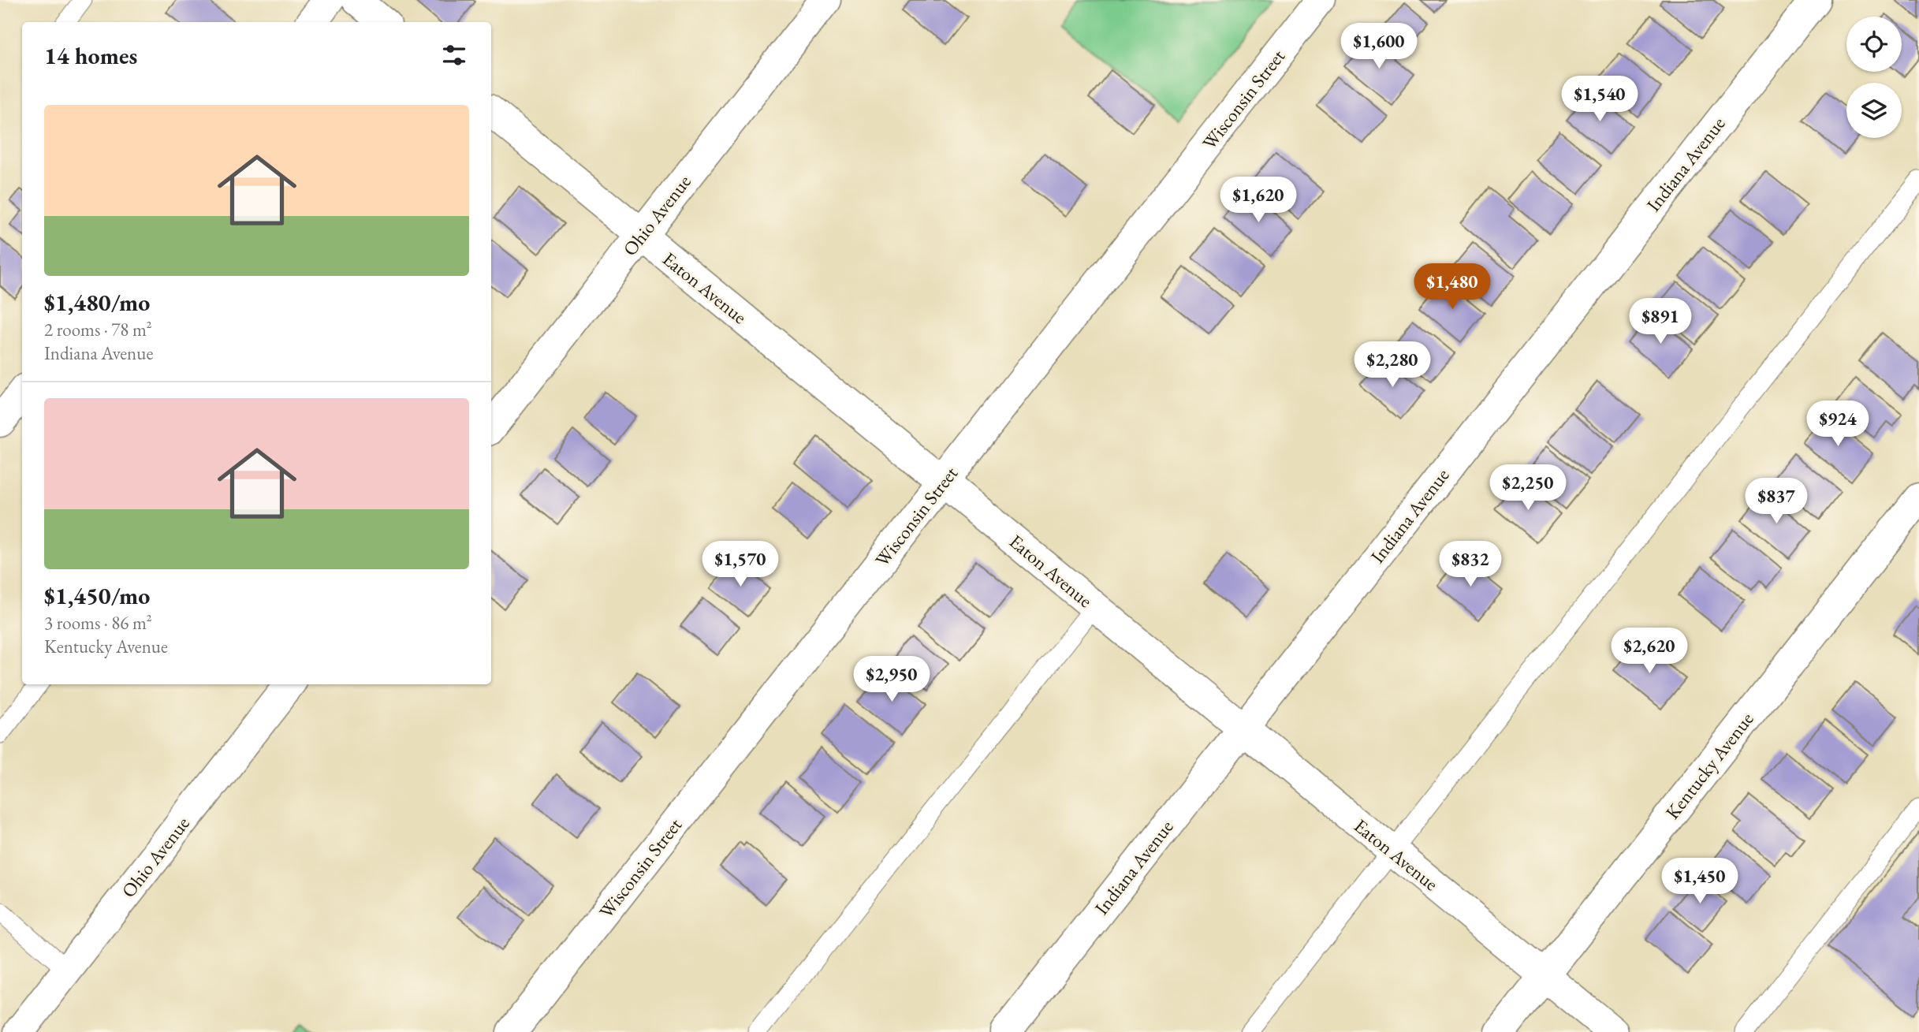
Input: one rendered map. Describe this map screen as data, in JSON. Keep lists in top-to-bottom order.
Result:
{
  "streets": {
    "street": [
      "Wisconsin Street",
      "Indiana Avenue",
      "Ohio Avenue",
      "Eaton Avenue",
      "Kentucky Avenue"
    ]
  },
  "crossings": [
    ["Wisconsin Street", "Eaton Avenue"],
    ["Indiana Avenue", "Eaton Avenue"],
    ["Ohio Avenue", "Eaton Avenue"],
    ["Eaton Avenue", "Kentucky Avenue"]
  ],
  "page": {
    "heading": "14 homes",
    "price": [
      "$1,600",
      "$1,540",
      "$1,620",
      "$1,480",
      "$891",
      "$2,280",
      "$924",
      "$2,250",
      "$837",
      "$1,570",
      "$832",
      "$2,620",
      "$2,950",
      "$1,450"
    ],
    "list": [
      {
        "name": "$1,480/mo",
        "note": "2 rooms · 78 m² · Indiana Avenue"
      },
      {
        "name": "$1,450/mo",
        "note": "3 rooms · 86 m² · Kentucky Avenue"
      }
    ]
  }
}
